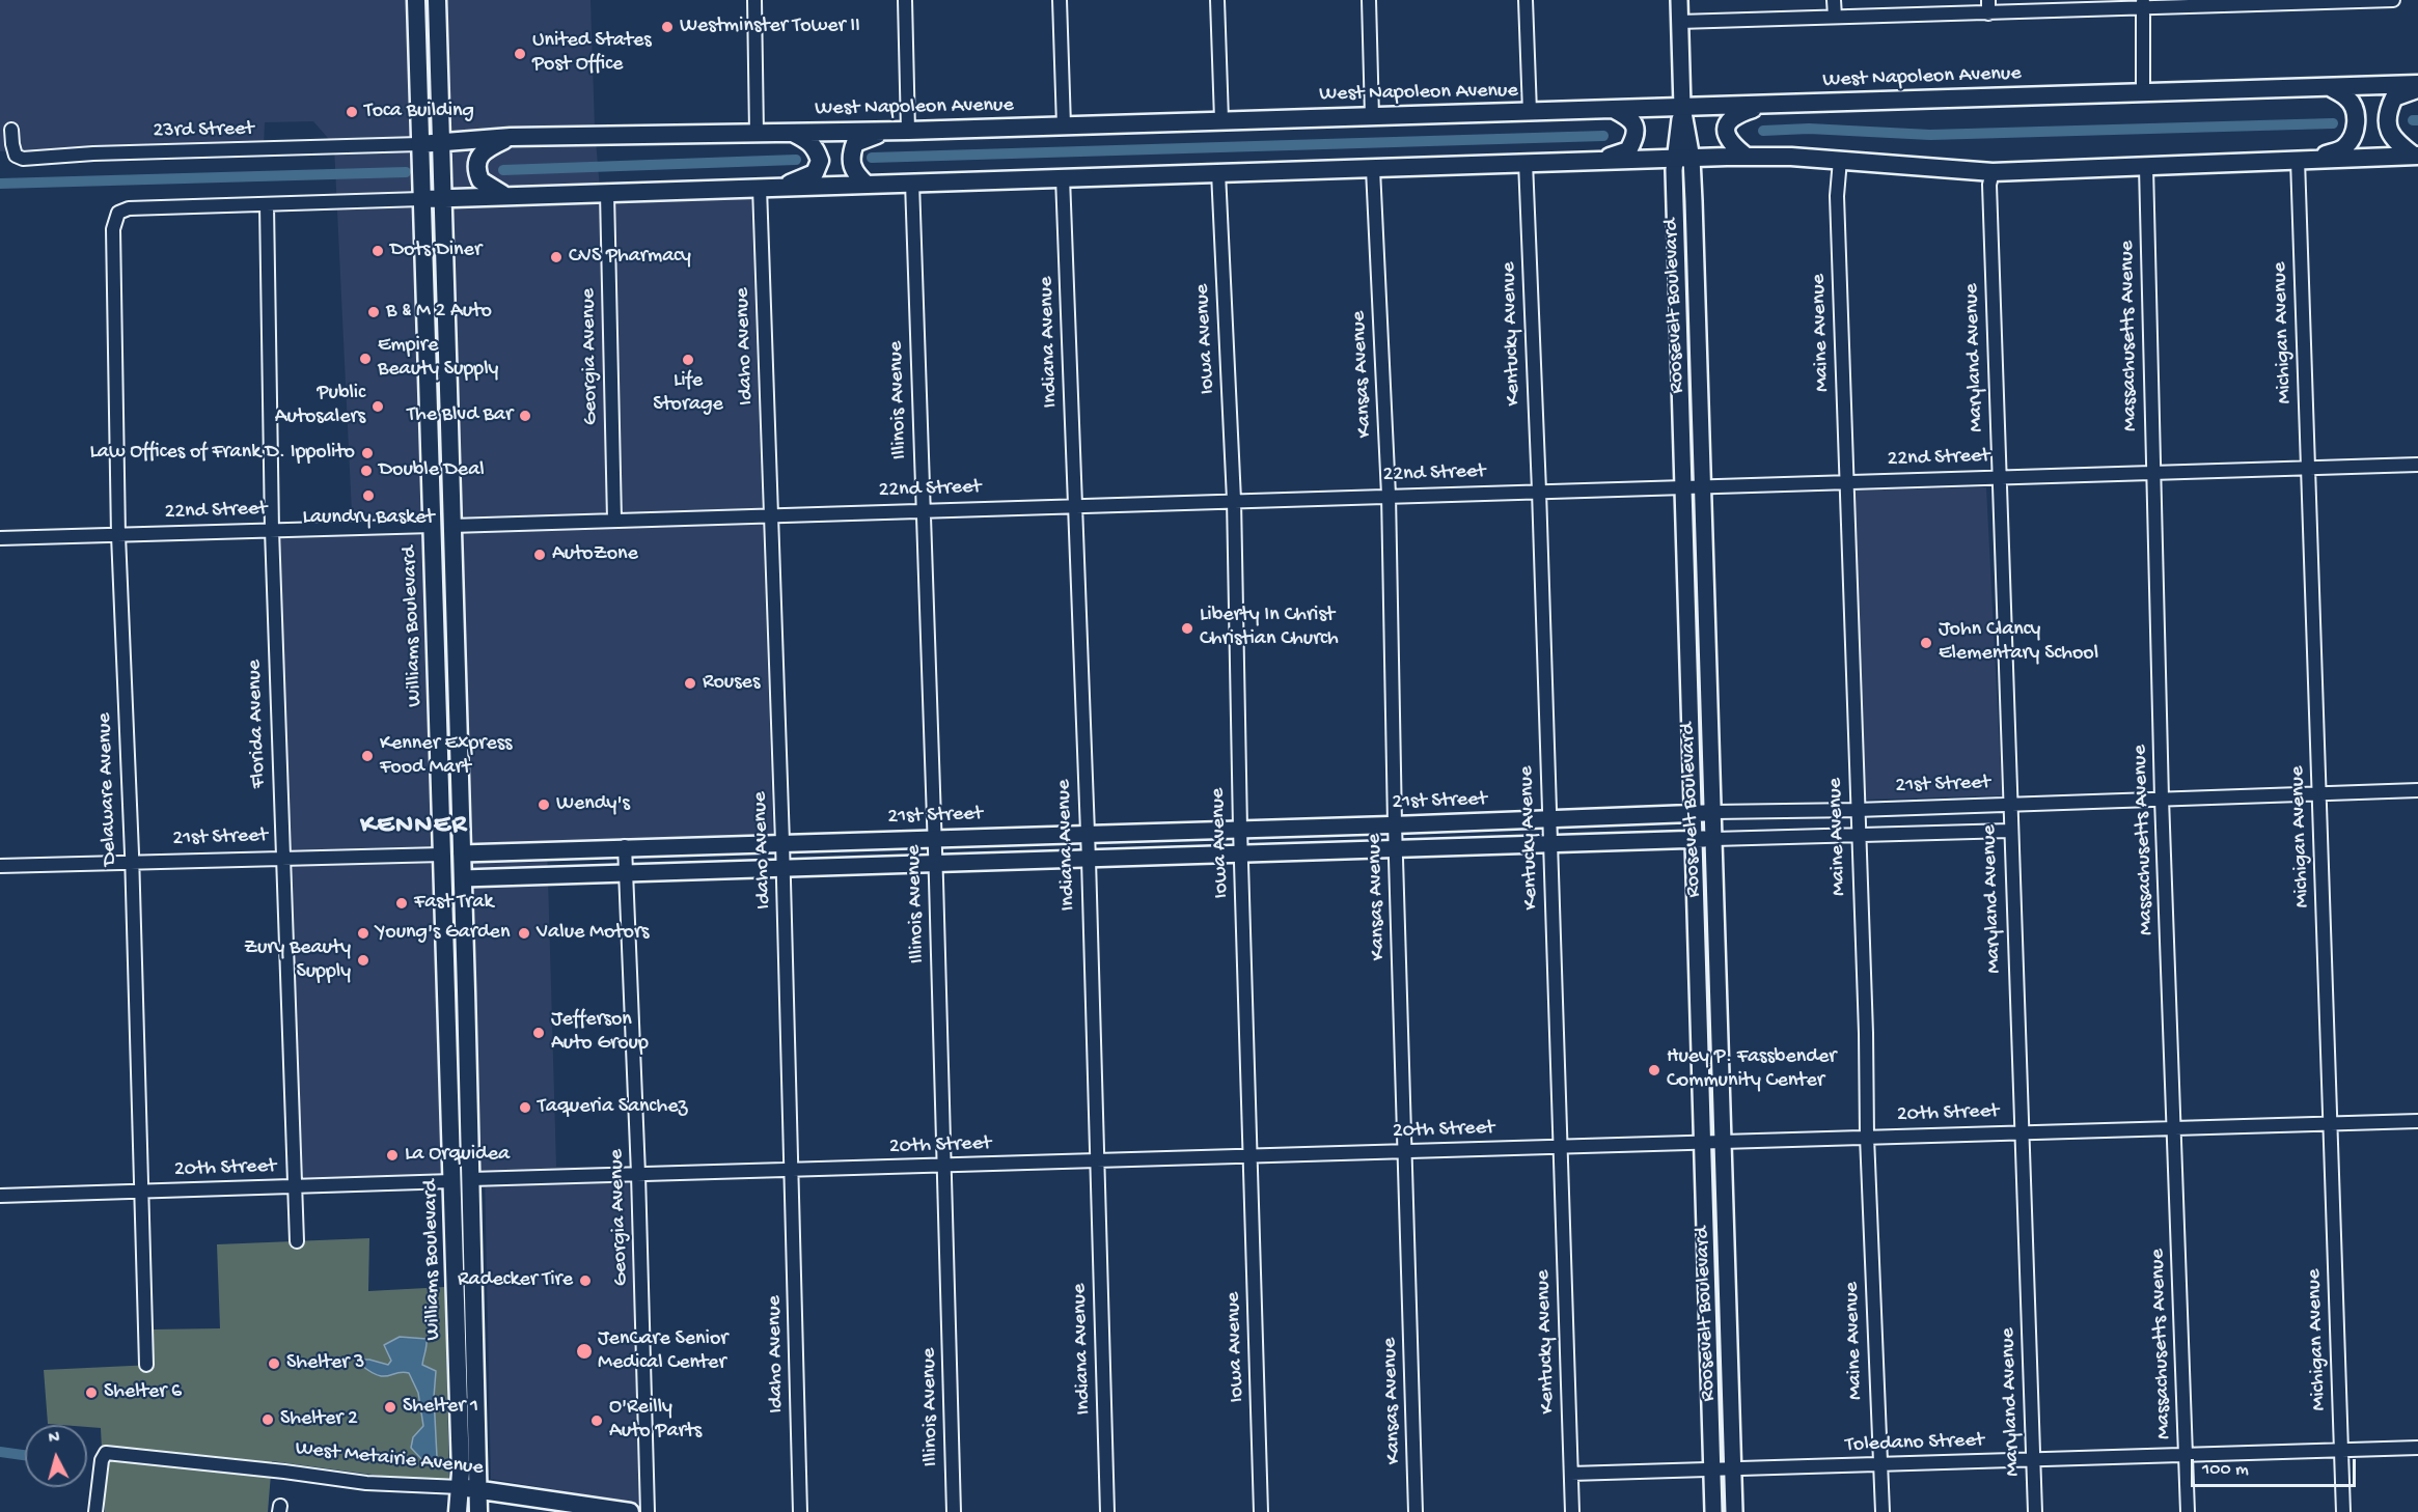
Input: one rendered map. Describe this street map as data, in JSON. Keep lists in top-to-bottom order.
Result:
{
  "streets": {
    "main road": ["West Napoleon Avenue", "Williams Boulevard", "West Metairie Avenue"],
    "street": [
      "23rd Street",
      "Roosevelt Boulevard",
      "Maine Avenue",
      "Michigan Avenue",
      "Kentucky Avenue",
      "Massachusetts Avenue",
      "Iowa Avenue",
      "Indiana Avenue",
      "Idaho Avenue",
      "Georgia Avenue",
      "Maryland Avenue",
      "Kansas Avenue",
      "Illinois Avenue",
      "22nd Street",
      "Florida Avenue",
      "21st Street",
      "Delaware Avenue",
      "20th Street",
      "Toledano Street"
    ]
  },
  "crossings": [
    ["West Napoleon Avenue", "23rd Street"],
    ["West Napoleon Avenue", "Roosevelt Boulevard"],
    ["West Napoleon Avenue", "Williams Boulevard"],
    ["23rd Street", "Williams Boulevard"],
    ["Roosevelt Boulevard", "22nd Street"],
    ["Roosevelt Boulevard", "21st Street"],
    ["Roosevelt Boulevard", "20th Street"],
    ["Roosevelt Boulevard", "Toledano Street"],
    ["Maine Avenue", "22nd Street"],
    ["Maine Avenue", "21st Street"],
    ["Maine Avenue", "20th Street"],
    ["Maine Avenue", "Toledano Street"],
    ["Michigan Avenue", "22nd Street"],
    ["Michigan Avenue", "21st Street"],
    ["Michigan Avenue", "20th Street"],
    ["Michigan Avenue", "Toledano Street"],
    ["Kentucky Avenue", "22nd Street"],
    ["Kentucky Avenue", "21st Street"],
    ["Kentucky Avenue", "20th Street"],
    ["Kentucky Avenue", "Toledano Street"],
    ["Massachusetts Avenue", "22nd Street"],
    ["Massachusetts Avenue", "21st Street"],
    ["Massachusetts Avenue", "20th Street"],
    ["Massachusetts Avenue", "Toledano Street"],
    ["Iowa Avenue", "22nd Street"],
    ["Iowa Avenue", "21st Street"],
    ["Iowa Avenue", "20th Street"],
    ["Indiana Avenue", "22nd Street"],
    ["Indiana Avenue", "21st Street"],
    ["Indiana Avenue", "20th Street"],
    ["Idaho Avenue", "22nd Street"],
    ["Idaho Avenue", "21st Street"],
    ["Idaho Avenue", "20th Street"],
    ["Georgia Avenue", "22nd Street"],
    ["Georgia Avenue", "21st Street"],
    ["Georgia Avenue", "20th Street"],
    ["Maryland Avenue", "22nd Street"],
    ["Maryland Avenue", "21st Street"],
    ["Maryland Avenue", "20th Street"],
    ["Maryland Avenue", "Toledano Street"],
    ["Kansas Avenue", "22nd Street"],
    ["Kansas Avenue", "21st Street"],
    ["Kansas Avenue", "20th Street"],
    ["Illinois Avenue", "22nd Street"],
    ["Illinois Avenue", "21st Street"],
    ["Illinois Avenue", "20th Street"],
    ["22nd Street", "Williams Boulevard"],
    ["22nd Street", "Florida Avenue"],
    ["22nd Street", "Delaware Avenue"],
    ["Williams Boulevard", "21st Street"],
    ["Williams Boulevard", "20th Street"],
    ["Williams Boulevard", "West Metairie Avenue"],
    ["Florida Avenue", "21st Street"],
    ["Florida Avenue", "Delaware Avenue"],
    ["Florida Avenue", "20th Street"],
    ["21st Street", "Delaware Avenue"],
    ["Delaware Avenue", "20th Street"]
  ],
  "districts": ["KENNER"],
  "places": [
    "Westminster Tower II",
    "United States Post Office",
    "Toca Building",
    "Dots Diner",
    "CVS Pharmacy",
    "B & M 2 Auto",
    "Empire Beauty Supply",
    "Life Storage",
    "Public Autosalers",
    "The Blvd Bar",
    "Law Offices of Frank D. Ippolito",
    "Double Deal",
    "Laundry Basket",
    "AutoZone",
    "Liberty In Christ Christian Church",
    "John Clancy Elementary School",
    "Rouses",
    "Kenner Express Food Mart",
    "Wendy's",
    "Fast Trak",
    "Young's Garden",
    "Value Motors",
    "Zury Beauty Supply",
    "Jefferson Auto Group",
    "Huey P. Fassbender Community Center",
    "Taqueria Sanchez",
    "La Orquidea",
    "Radecker Tire",
    "JenCare Senior Medical Center",
    "Shelter 3",
    "Shelter 6",
    "Shelter 1",
    "Shelter 2",
    "O'Reilly Auto Parts"
  ],
  "scale_bar": "100 m",
  "north": "top"
}
